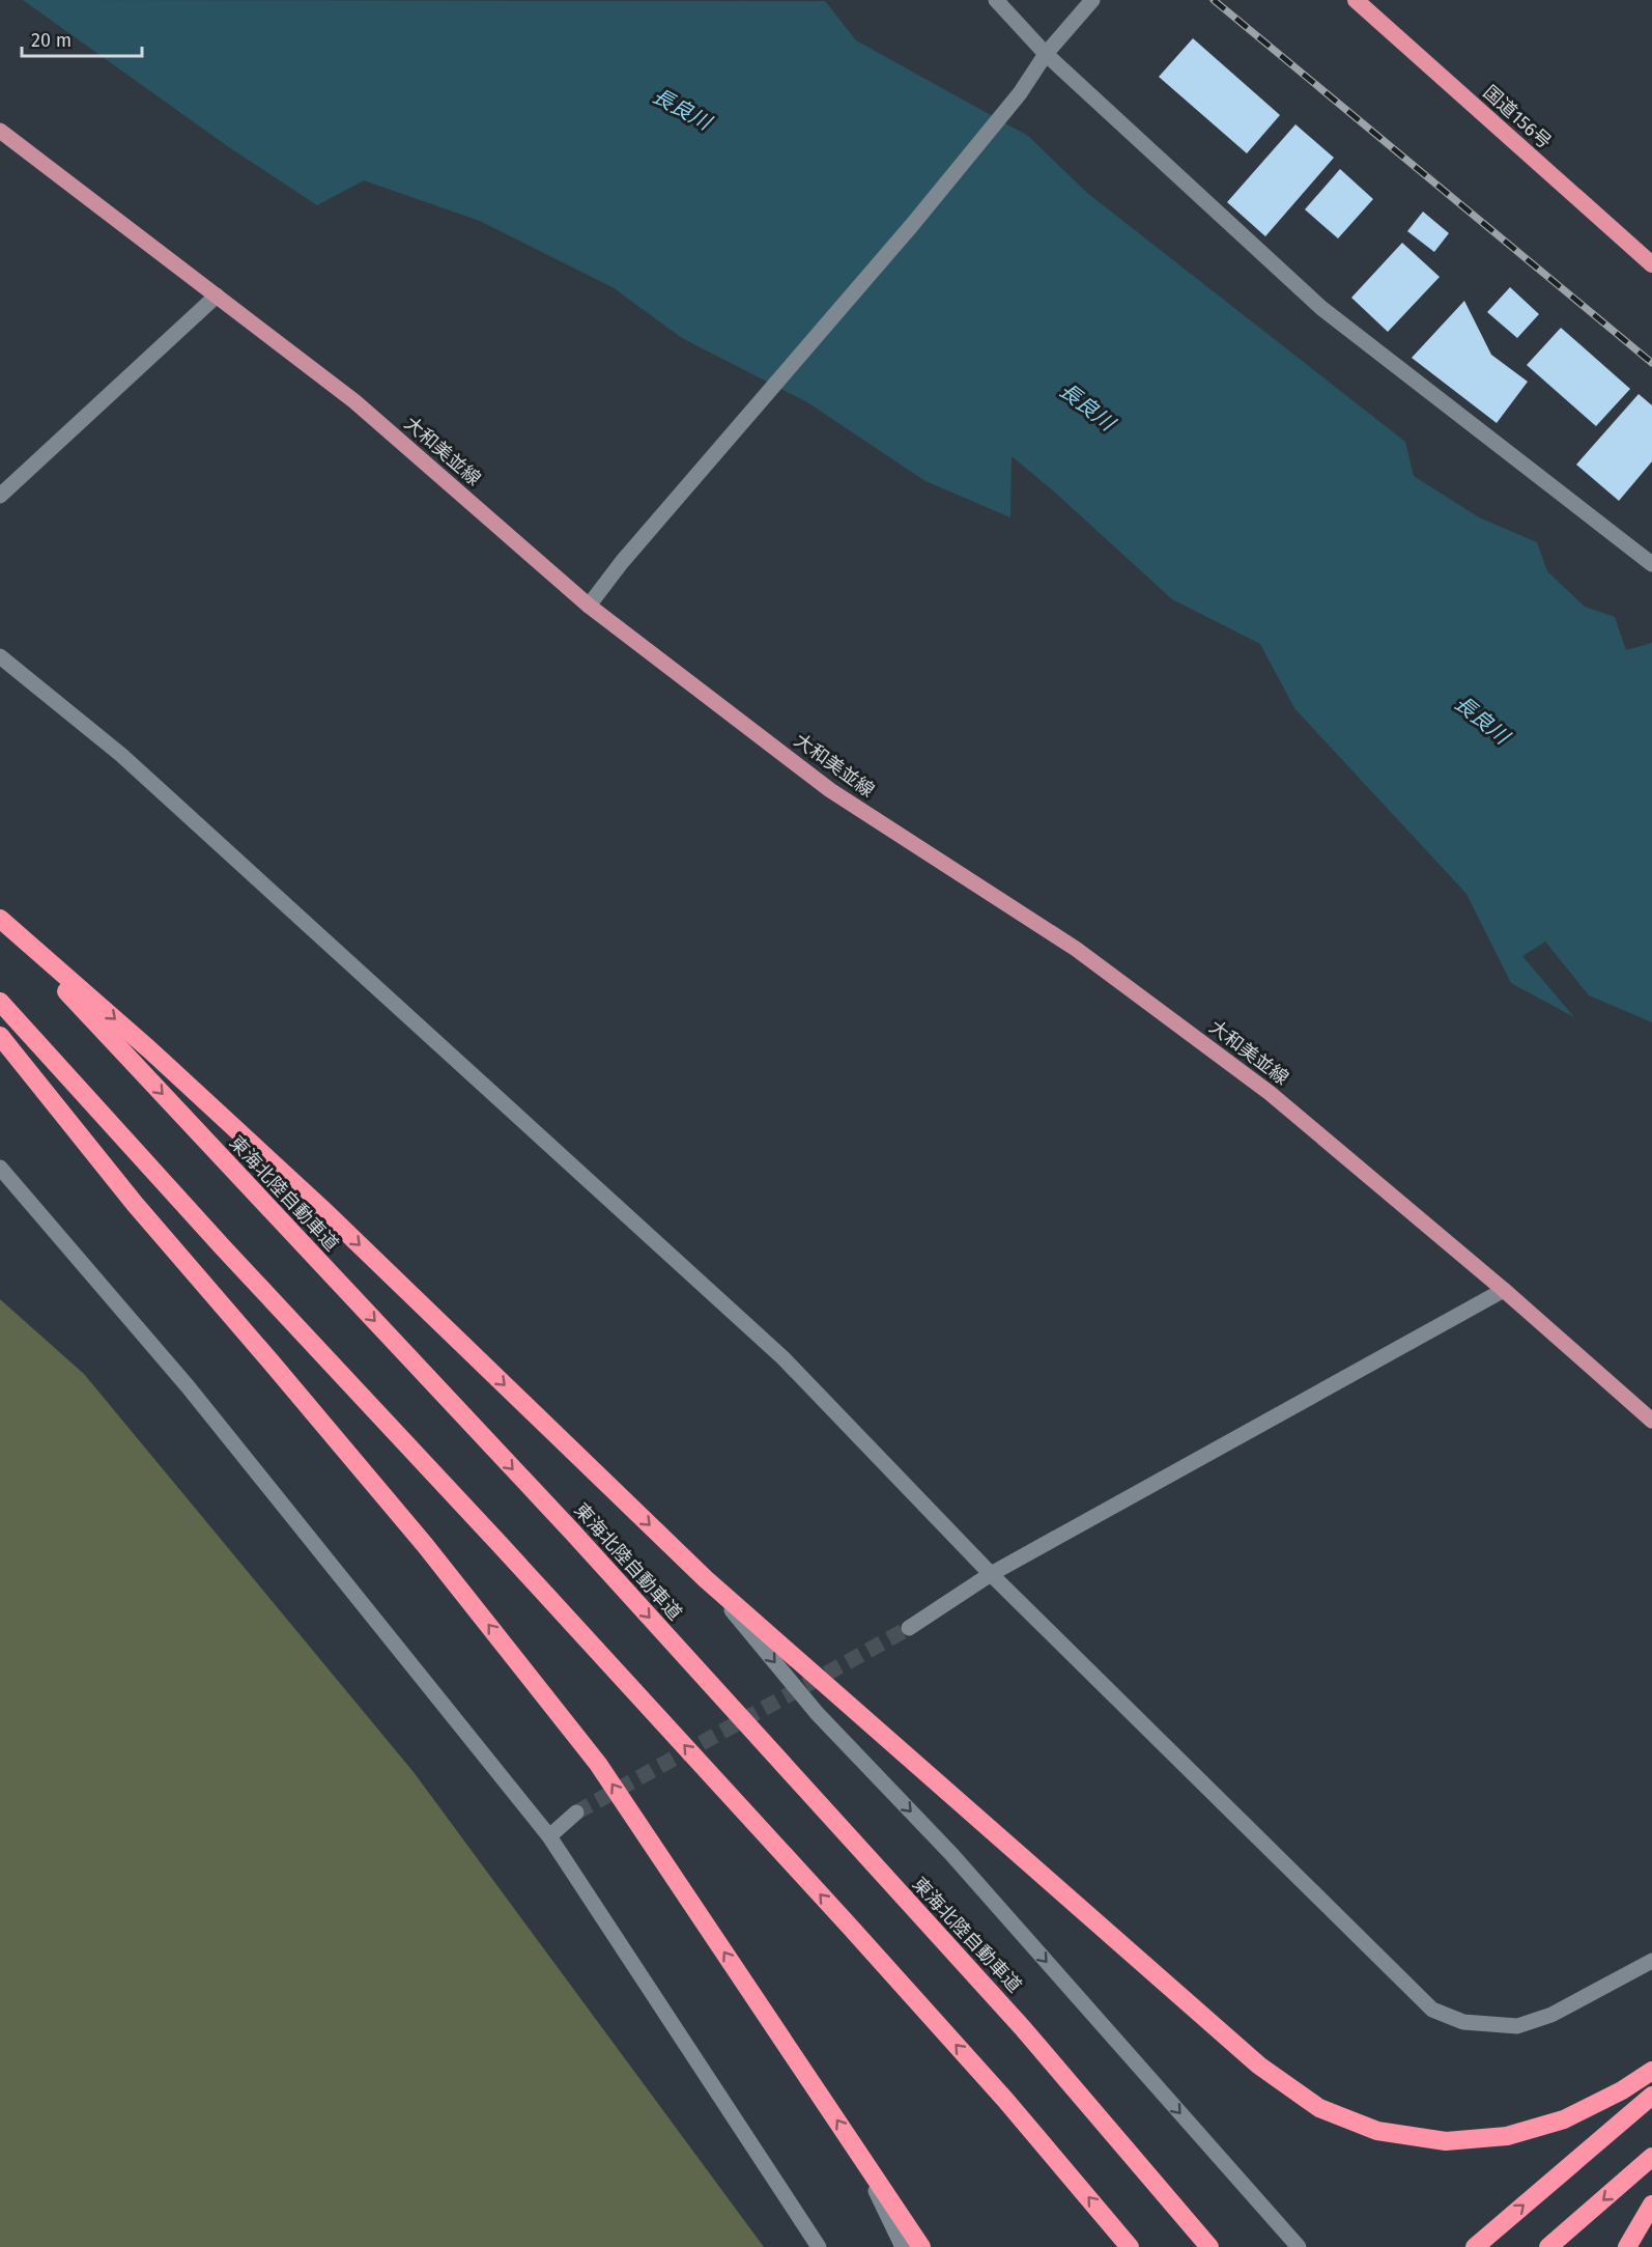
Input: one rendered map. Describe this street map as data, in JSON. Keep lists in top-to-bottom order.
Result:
{
  "streets": {
    "highway": ["国道156号", "東海北陸自動車道"],
    "main road": ["大和美並線"]
  },
  "water": ["長良川"],
  "scale_bar": "20 m"
}
